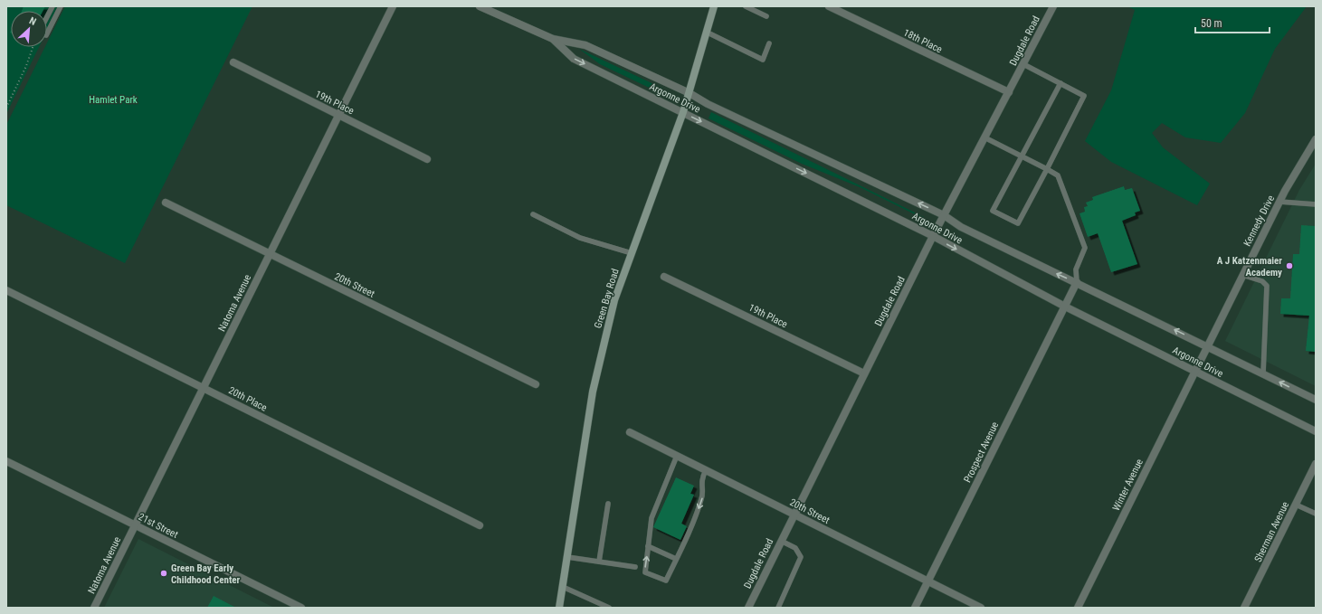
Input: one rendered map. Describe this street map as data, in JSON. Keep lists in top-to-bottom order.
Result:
{
  "streets": {
    "main road": ["Green Bay Road"],
    "street": [
      "18th Place",
      "Dugdale Road",
      "Argonne Drive",
      "19th Place",
      "Kennedy Drive",
      "20th Street",
      "Natoma Avenue",
      "20th Place",
      "Prospect Avenue",
      "Winter Avenue",
      "21st Street",
      "Sherman Avenue"
    ]
  },
  "crossings": [
    ["18th Place", "Dugdale Road"],
    ["Dugdale Road", "Argonne Drive"],
    ["Dugdale Road", "19th Place"],
    ["Dugdale Road", "20th Street"],
    ["Argonne Drive", "Kennedy Drive"],
    ["Argonne Drive", "Green Bay Road"],
    ["Argonne Drive", "Prospect Avenue"],
    ["Argonne Drive", "Winter Avenue"],
    ["19th Place", "Natoma Avenue"],
    ["Kennedy Drive", "Winter Avenue"],
    ["20th Street", "Natoma Avenue"],
    ["20th Street", "Prospect Avenue"],
    ["Natoma Avenue", "20th Place"],
    ["Natoma Avenue", "21st Street"]
  ],
  "parks": ["Hamlet Park"],
  "places": ["A J Katzenmaier Academy", "Green Bay Early Childhood Center"],
  "scale_bar": "50 m",
  "north": "top right"
}
